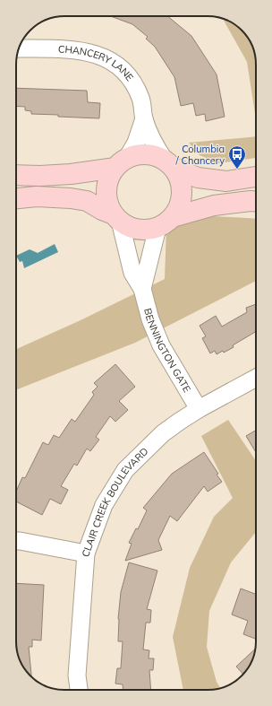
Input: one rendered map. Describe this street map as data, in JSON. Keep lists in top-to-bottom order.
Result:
{
  "streets": {
    "street": ["CHANCERY LANE", "BENNINGTON GATE", "CLAIR CREEK BOULEVARD"]
  },
  "crossings": [
    ["CHANCERY LANE", "BENNINGTON GATE"],
    ["BENNINGTON GATE", "CLAIR CREEK BOULEVARD"]
  ],
  "places": {
    "bus stop": ["Columbia / Chancery"]
  }
}
